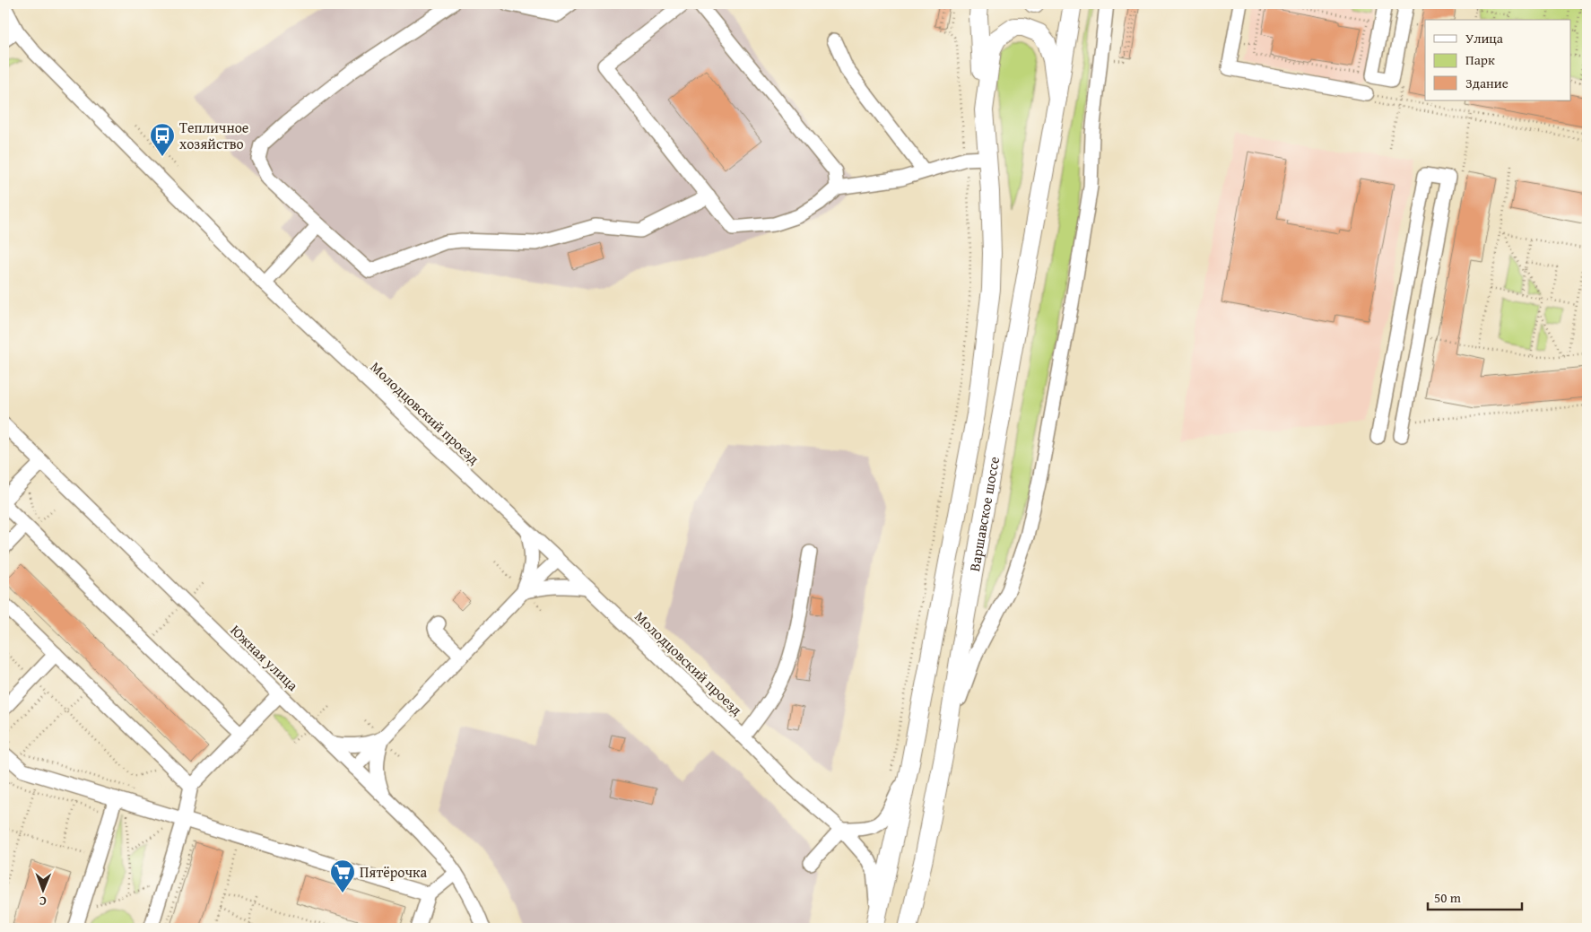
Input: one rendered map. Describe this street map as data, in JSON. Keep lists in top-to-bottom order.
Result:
{
  "streets": {
    "main road": ["Варшавское шоссе"],
    "street": ["Молодцовский проезд", "Южная улица"]
  },
  "crossings": [
    ["Молодцовский проезд", "Варшавское шоссе"]
  ],
  "places": {
    "bus stop": ["Тепличное хозяйство"],
    "supermarket": ["Пятёрочка"]
  },
  "legend": ["Улица", "Парк", "Здание"],
  "scale_bar": "50 m",
  "north": "bottom"
}
